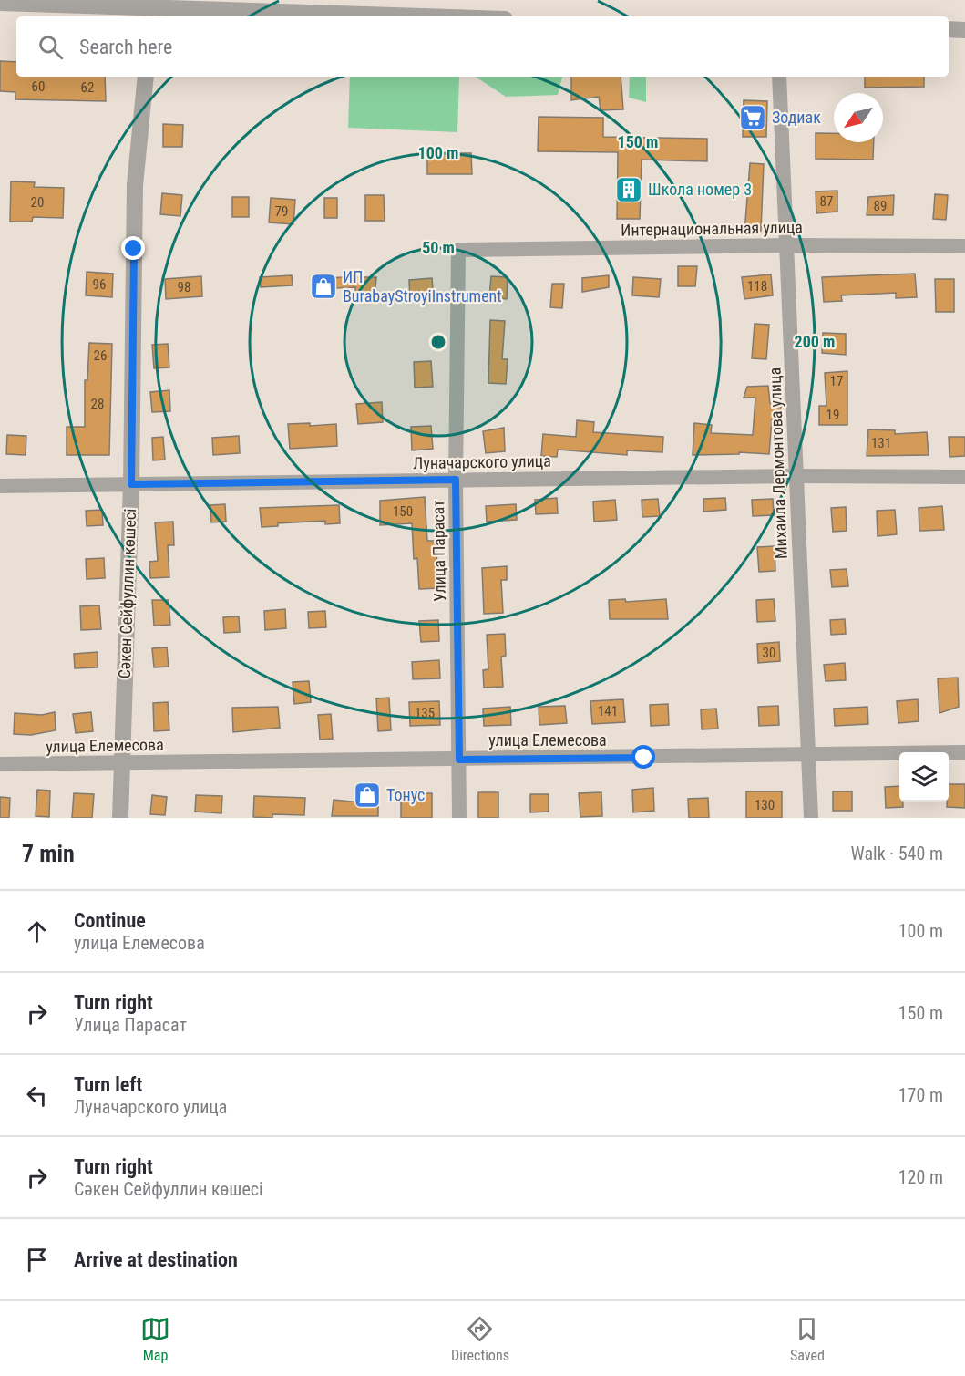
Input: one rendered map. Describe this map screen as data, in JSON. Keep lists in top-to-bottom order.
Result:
{
  "streets": {
    "street": [
      "Интернациональная улица",
      "Луначарского улица",
      "Михаила Лермонтова улица",
      "Улица Парасат",
      "Сәкен Сейфуллин көшесі",
      "улица Елемесова"
    ]
  },
  "crossings": [
    ["Интернациональная улица", "Михаила Лермонтова улица"],
    ["Интернациональная улица", "Улица Парасат"],
    ["Луначарского улица", "Михаила Лермонтова улица"],
    ["Луначарского улица", "Улица Парасат"],
    ["Луначарского улица", "Сәкен Сейфуллин көшесі"],
    ["Михаила Лермонтова улица", "улица Елемесова"],
    ["Улица Парасат", "улица Елемесова"],
    ["Сәкен Сейфуллин көшесі", "улица Елемесова"]
  ],
  "places": {
    "supermarket": ["Зодиак"],
    "building": ["Школа номер 3"],
    "shop": ["ИП BurabayStroyiInstrument", "Тонус"]
  },
  "house_numbers": [
    "60",
    "62",
    "87",
    "20",
    "89",
    "79",
    "96",
    "118",
    "98",
    "26",
    "17",
    "28",
    "19",
    "131",
    "150",
    "30",
    "141",
    "135",
    "130"
  ],
  "north": "bottom left",
  "page": {
    "search": "Search here",
    "heading": ["7 min", "Walk · 540 m"],
    "list": [
      ["Continue", "улица Елемесова", "100 m"],
      ["Turn right", "Улица Парасат", "150 m"],
      ["Turn left", "Луначарского улица", "170 m"],
      ["Turn right", "Сәкен Сейфуллин көшесі", "120 m"],
      "Arrive at destination"
    ],
    "nav": ["Map", "Directions", "Saved"]
  },
  "rings": [
    "150 m",
    "100 m",
    "50 m",
    "200 m"
  ]
}
